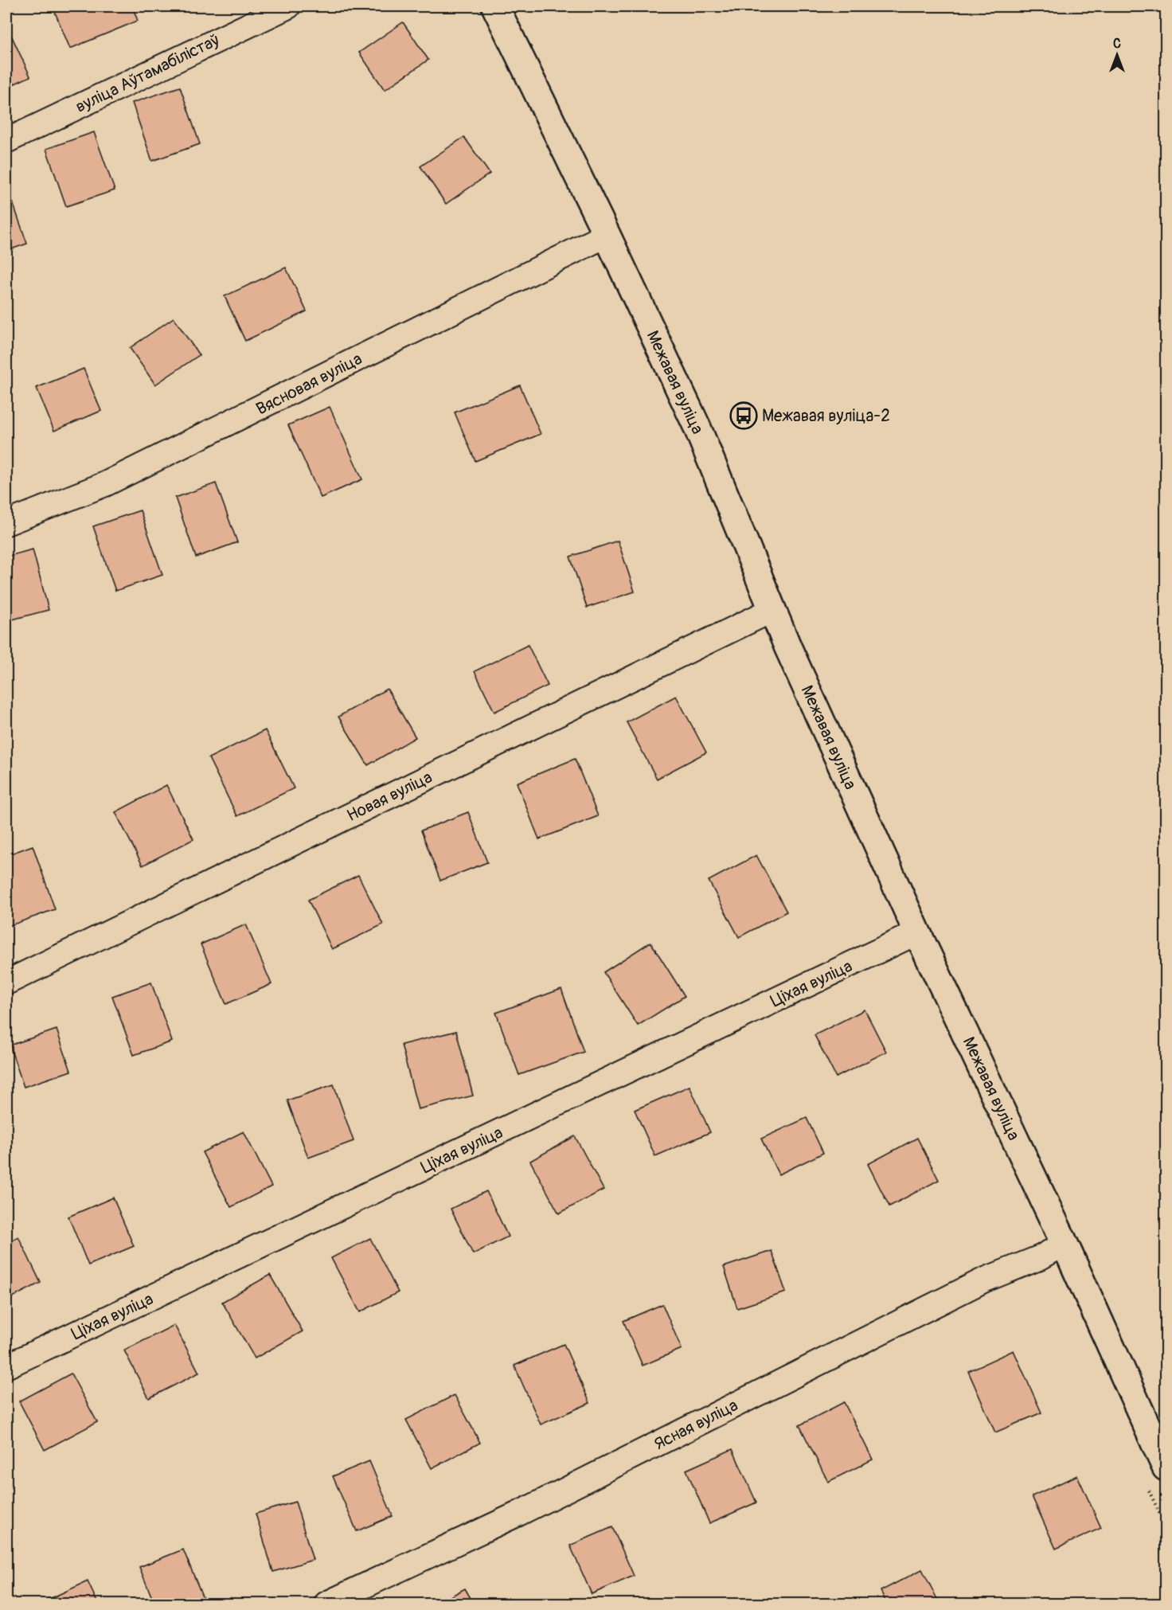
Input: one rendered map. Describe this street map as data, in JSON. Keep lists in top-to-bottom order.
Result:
{
  "streets": {
    "street": [
      "вуліца Аўтамабілістаў",
      "Межавая вуліца",
      "Вясновая вуліца",
      "Новая вуліца",
      "Ціхая вуліца",
      "Ясная вуліца"
    ]
  },
  "crossings": [
    ["Межавая вуліца", "Вясновая вуліца"],
    ["Межавая вуліца", "Новая вуліца"],
    ["Межавая вуліца", "Ціхая вуліца"],
    ["Межавая вуліца", "Ясная вуліца"]
  ],
  "places": {
    "bus stop": ["Межавая вуліца-2"]
  },
  "north": "top"
}
